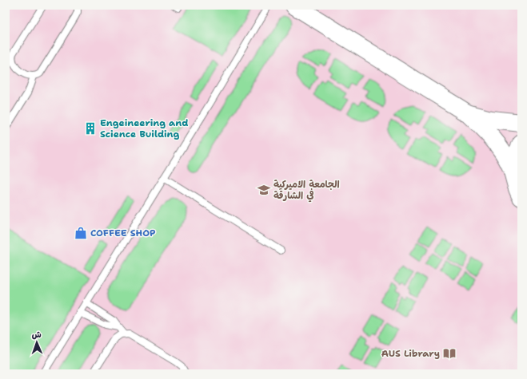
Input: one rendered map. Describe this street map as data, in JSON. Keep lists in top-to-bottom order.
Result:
{
  "places": {
    "building": ["Engeineering and Science Building"],
    "school or university": ["الجامعة الاميركية في الشارقة"],
    "shop": ["COFFEE SHOP"],
    "library": ["AUS Library"]
  },
  "north": "top"
}
